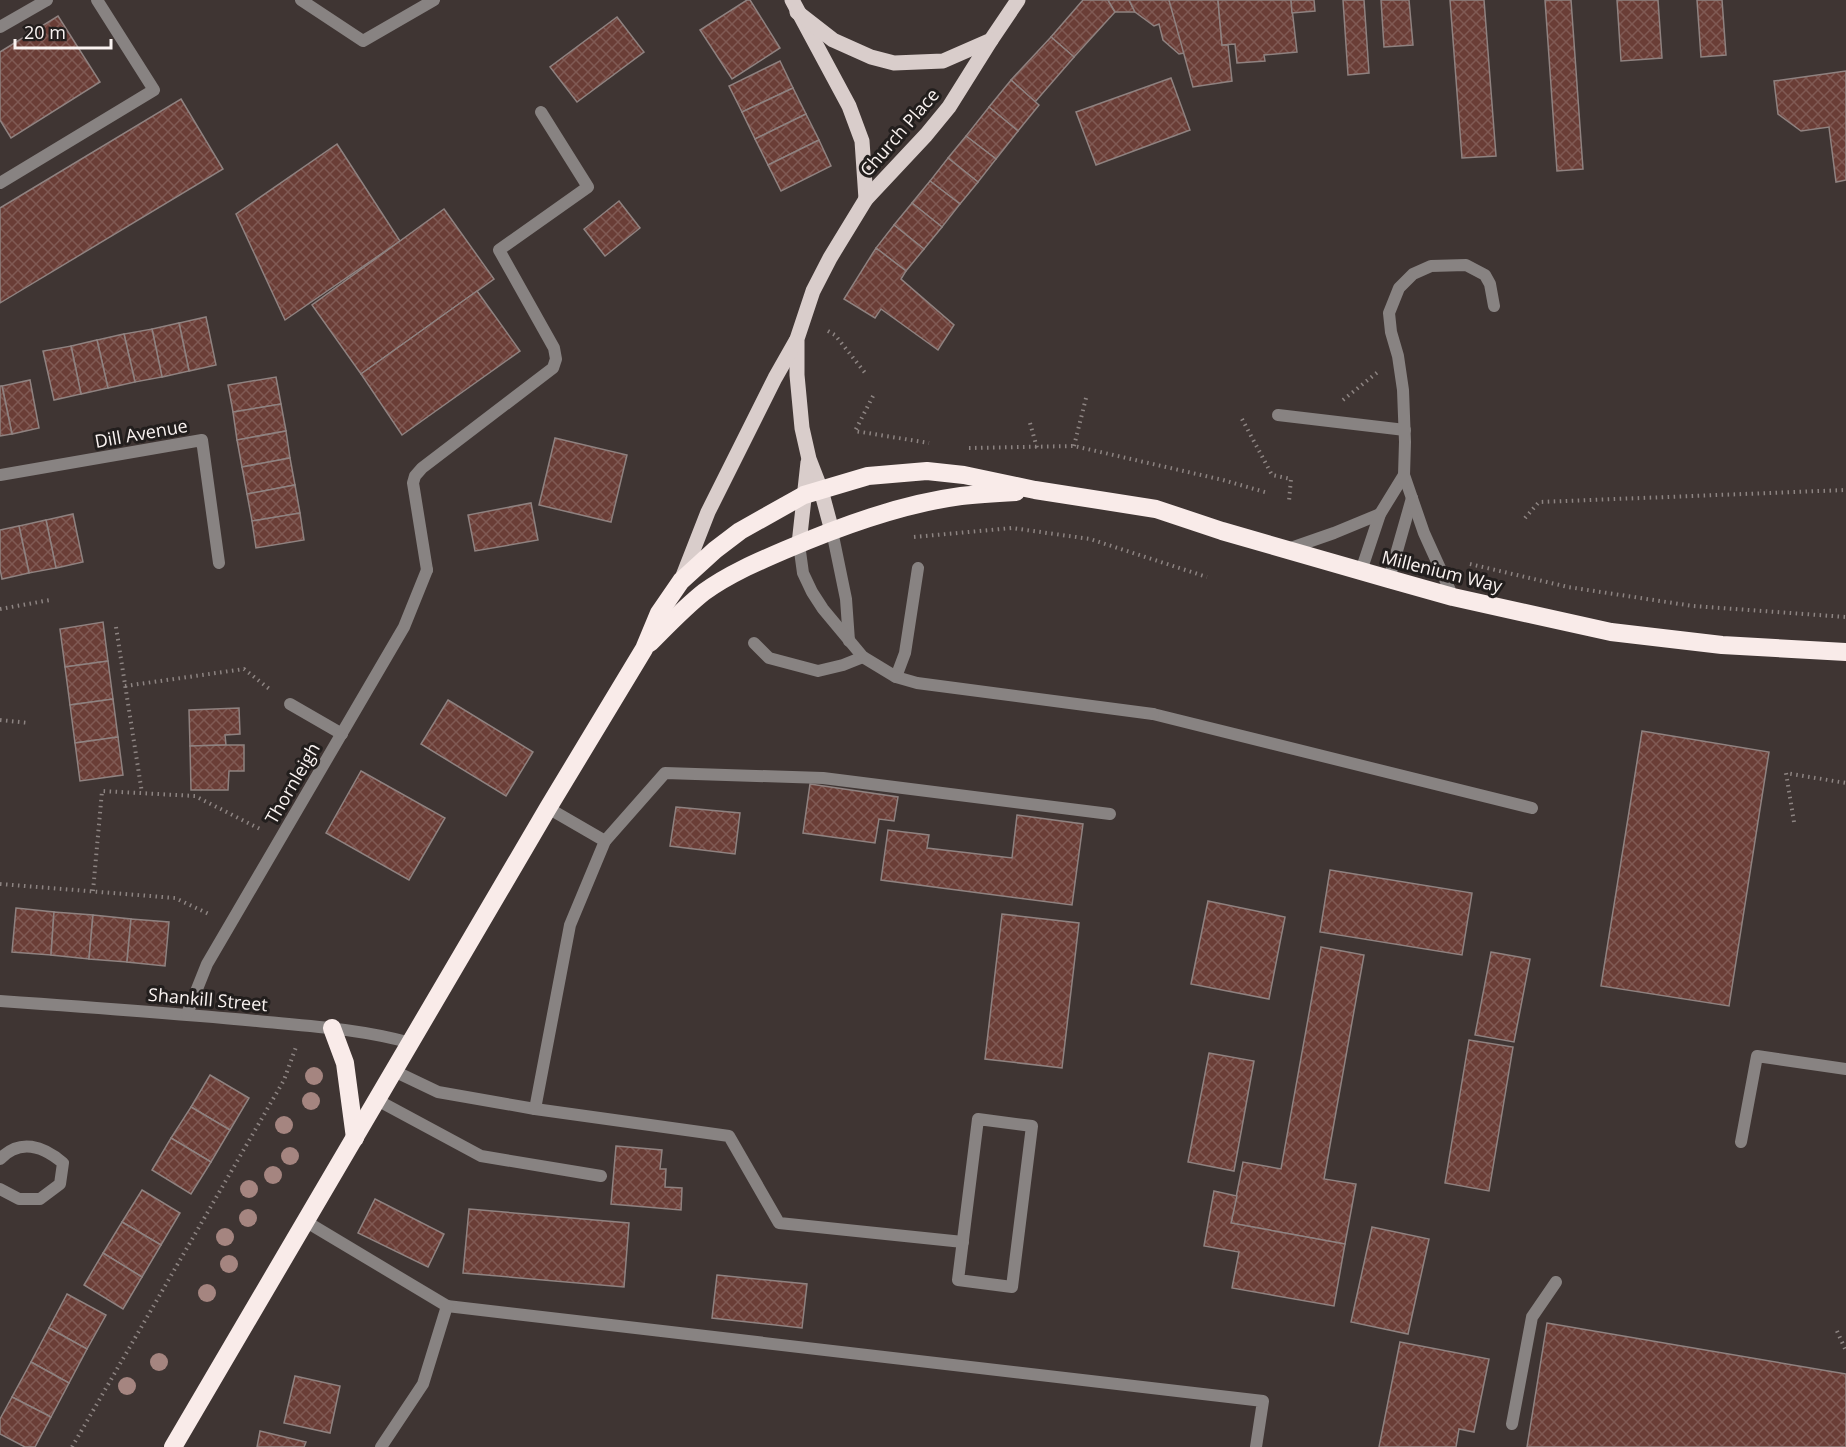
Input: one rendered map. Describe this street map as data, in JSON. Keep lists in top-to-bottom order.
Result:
{
  "streets": {
    "highway": ["Millenium Way"],
    "main road": ["Church Place"],
    "street": ["Dill Avenue", "Thornleigh", "Shankill Street"]
  },
  "crossings": [
    ["Thornleigh", "Shankill Street"]
  ],
  "scale_bar": "20 m"
}
